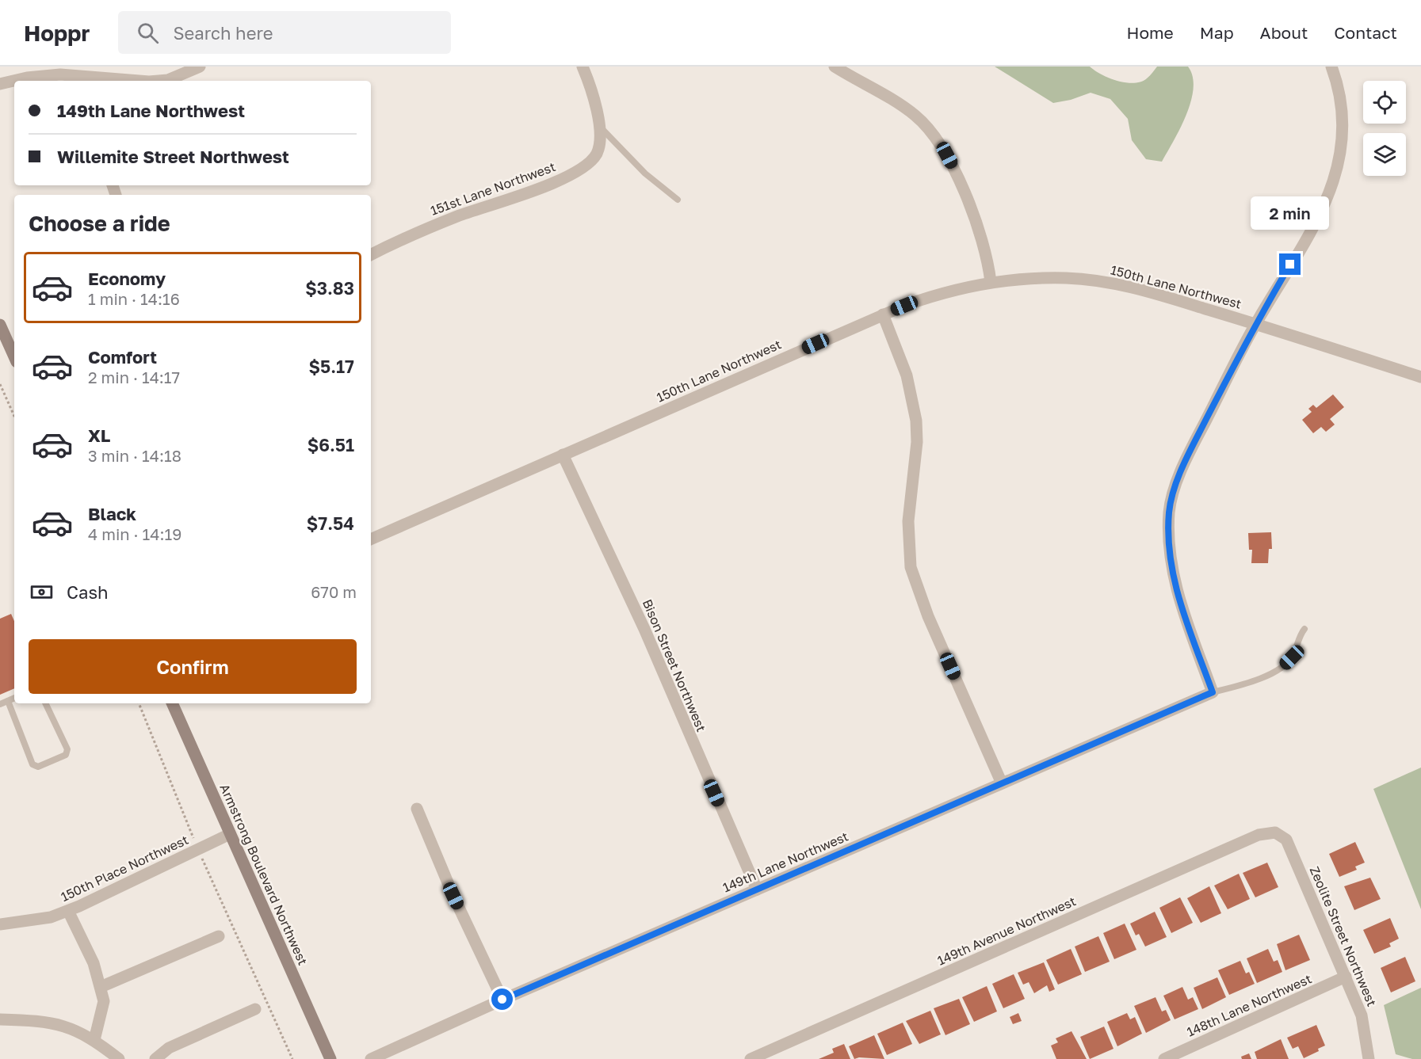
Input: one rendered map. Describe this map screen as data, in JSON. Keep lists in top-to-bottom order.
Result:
{
  "streets": {
    "main road": ["Armstrong Boulevard Northwest"],
    "street": [
      "151st Lane Northwest",
      "150th Lane Northwest",
      "Bison Street Northwest",
      "149th Lane Northwest",
      "150th Place Northwest",
      "149th Avenue Northwest",
      "Zeolite Street Northwest",
      "148th Lane Northwest"
    ]
  },
  "crossings": [
    ["150th Lane Northwest", "Bison Street Northwest"],
    ["Bison Street Northwest", "149th Lane Northwest"],
    ["150th Place Northwest", "Armstrong Boulevard Northwest"],
    ["149th Avenue Northwest", "Zeolite Street Northwest"],
    ["Zeolite Street Northwest", "148th Lane Northwest"]
  ],
  "page": {
    "header": "Hoppr",
    "search": "Search here",
    "nav": [
      "Home",
      "Map",
      "About",
      "Contact"
    ],
    "banner": ["149th Lane Northwest", "Willemite Street Northwest"],
    "heading": "Choose a ride",
    "bubble": "2 min",
    "list": [
      {
        "name": "Economy",
        "note": "1 min · 14:16",
        "value": "$3.83"
      },
      {
        "name": "Comfort",
        "note": "2 min · 14:17",
        "value": "$5.17"
      },
      {
        "name": "XL",
        "note": "3 min · 14:18",
        "value": "$6.51"
      },
      {
        "name": "Black",
        "note": "4 min · 14:19",
        "value": "$7.54"
      }
    ],
    "pay": ["Cash", "670 m"],
    "buttons": "Confirm"
  }
}
